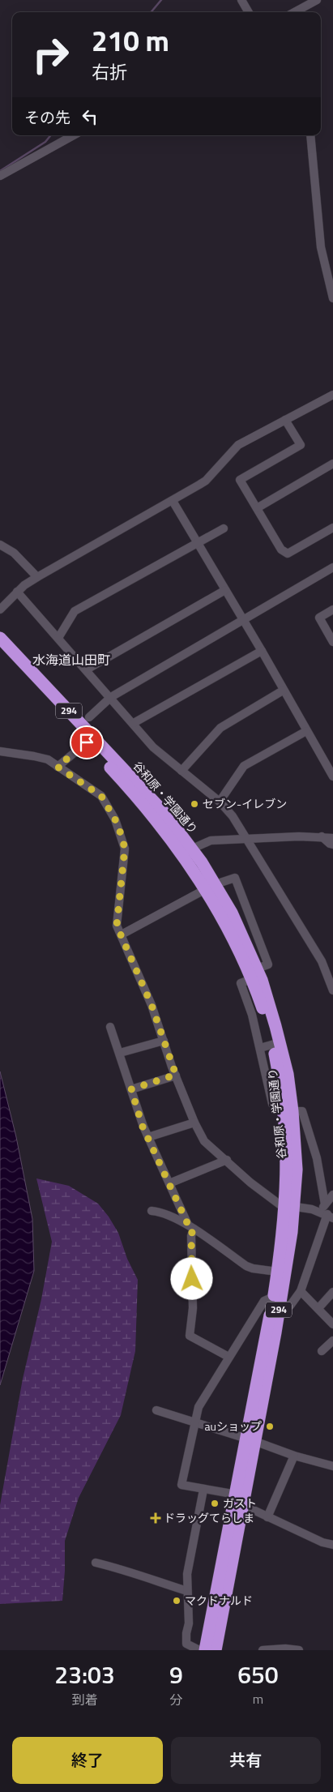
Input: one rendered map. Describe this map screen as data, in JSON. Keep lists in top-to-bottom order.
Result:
{
  "streets": {
    "highway": ["294", "谷和原・学園通り"]
  },
  "districts": ["水海道山田町"],
  "places": {
    "other": [
      "セブン-イレブン",
      "auショップ",
      "ガスト",
      "マクドナルド"
    ],
    "health": ["ドラッグてらしま"]
  },
  "page": {
    "turn": ["210 m", "右折"],
    "then": "その先",
    "eta": [
      "23:03",
      "到着",
      "9",
      "分",
      "650",
      "m"
    ],
    "buttons": ["終了", "共有"]
  }
}
